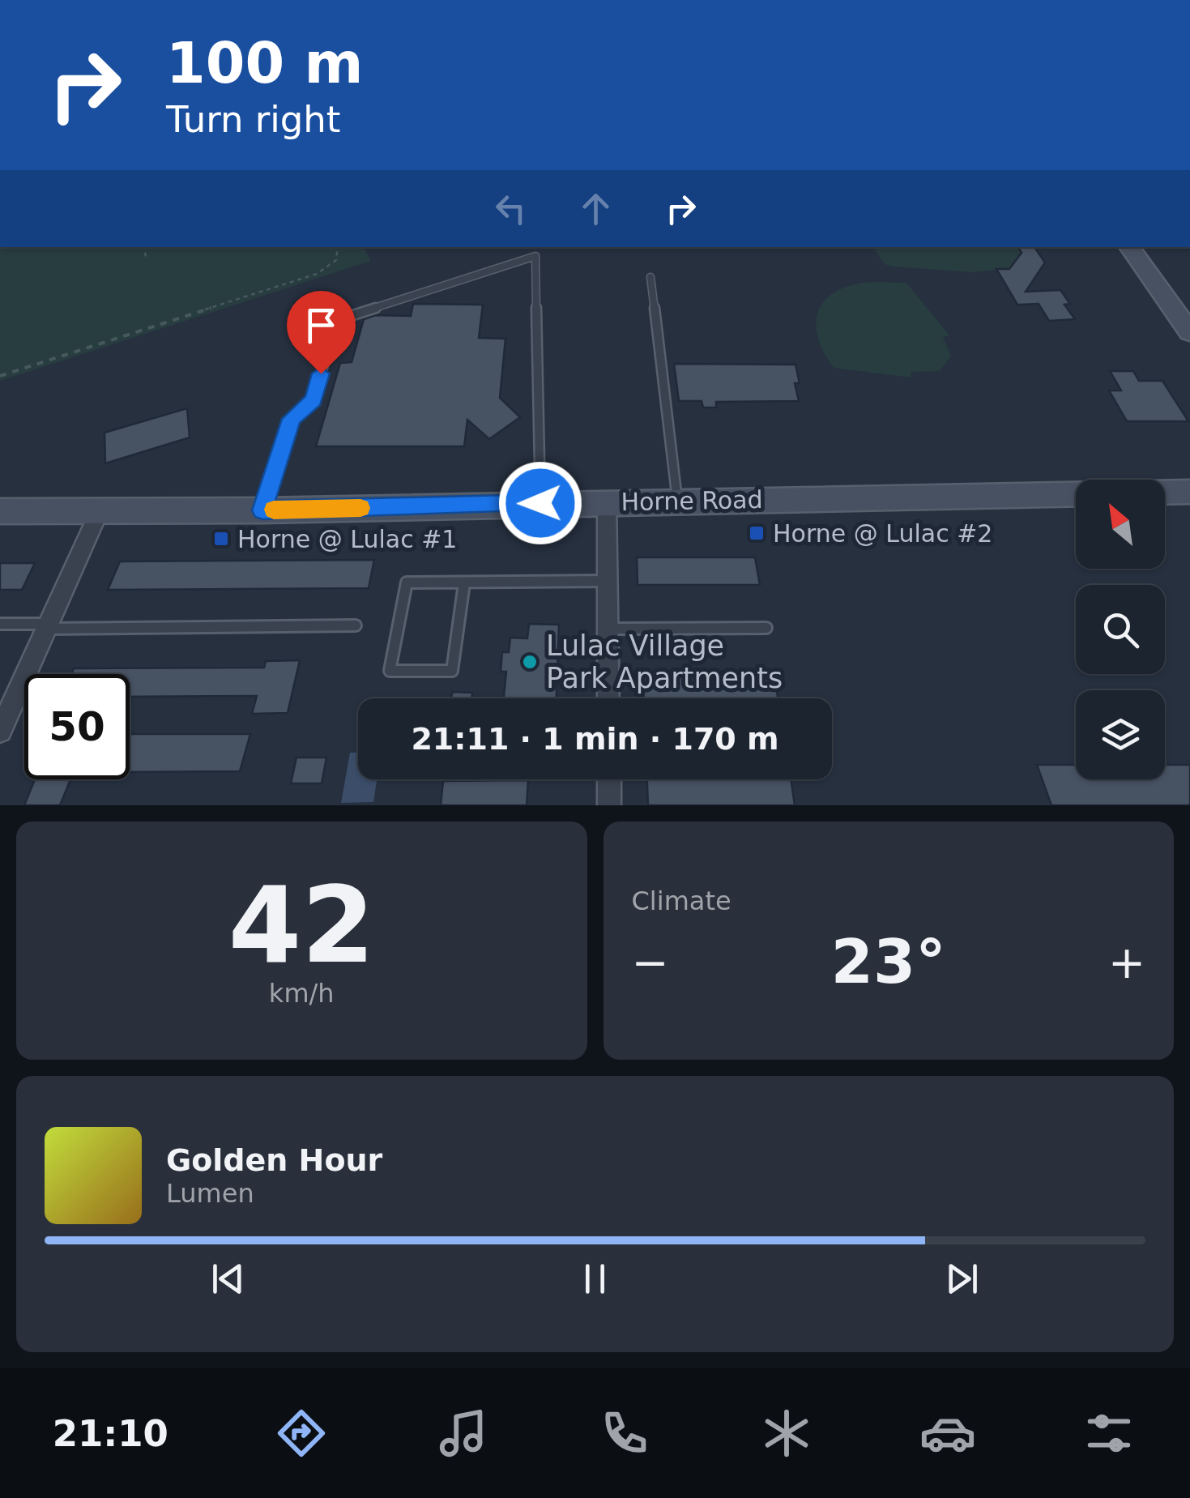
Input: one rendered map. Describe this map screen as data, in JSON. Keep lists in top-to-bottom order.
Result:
{
  "streets": {
    "main road": ["Horne Road"]
  },
  "places": {
    "transit": ["Horne @ Lulac #2", "Horne @ Lulac #1"],
    "other": ["Lulac Village Park Apartments"]
  },
  "north": "top left",
  "page": {
    "turn": ["100 m", "Turn right"],
    "limit": "50",
    "trip": "21:11 · 1 min · 170 m",
    "tile": [
      ["42", "km/h"],
      "Climate"
    ],
    "heat": ["−", "23°", "+"],
    "song": ["Golden Hour", "Lumen"],
    "tabs": "21:10"
  }
}
